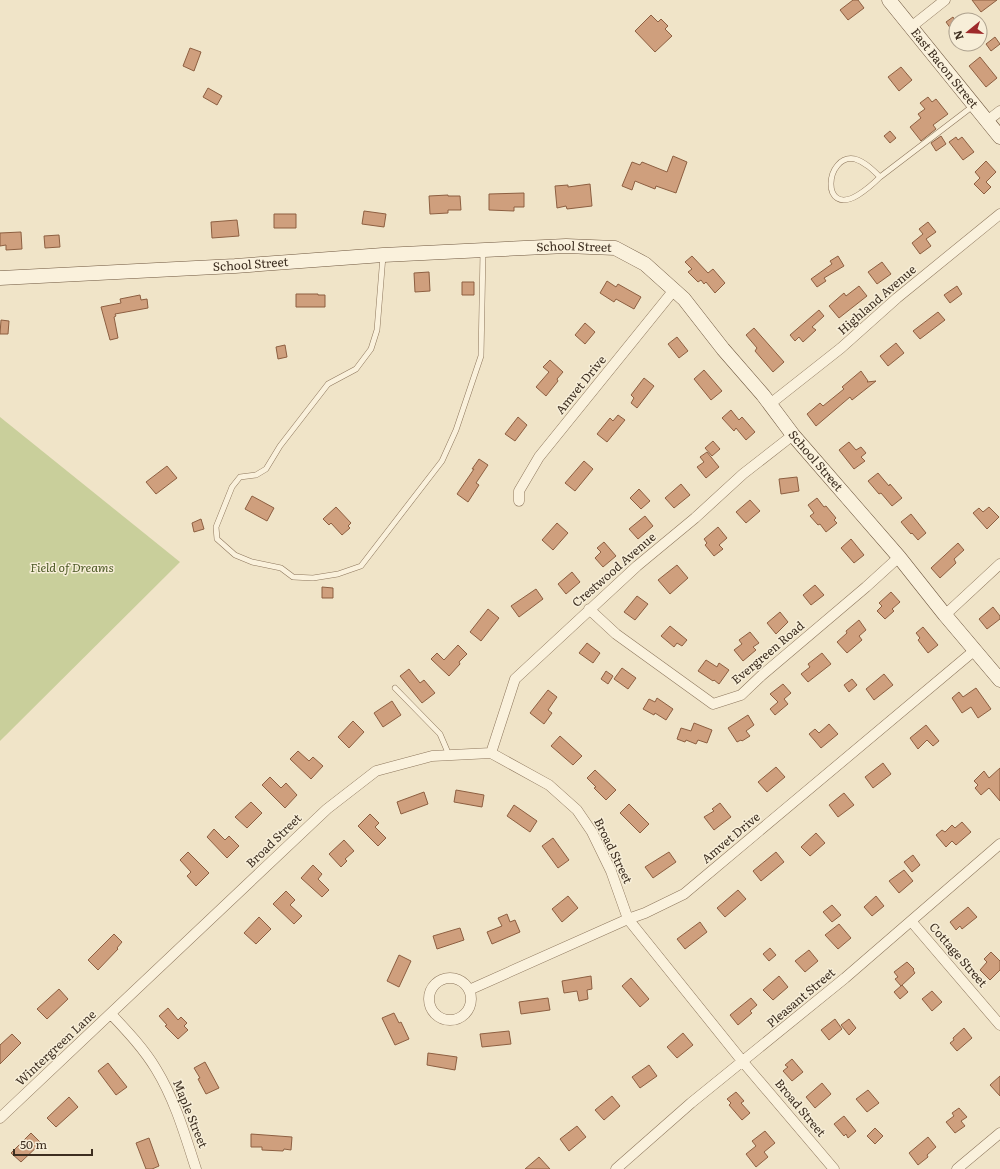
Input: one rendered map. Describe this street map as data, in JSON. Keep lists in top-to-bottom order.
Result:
{
  "streets": {
    "street": [
      "East Bacon Street",
      "School Street",
      "Highland Avenue",
      "Amvet Drive",
      "Crestwood Avenue",
      "Evergreen Road",
      "Broad Street",
      "Cottage Street",
      "Pleasant Street",
      "Wintergreen Lane",
      "Maple Street"
    ]
  },
  "crossings": [
    ["School Street", "Highland Avenue"],
    ["School Street", "Amvet Drive"],
    ["School Street", "Crestwood Avenue"],
    ["School Street", "Evergreen Road"],
    ["Amvet Drive", "Broad Street"],
    ["Crestwood Avenue", "Evergreen Road"],
    ["Crestwood Avenue", "Broad Street"],
    ["Broad Street", "Pleasant Street"],
    ["Broad Street", "Wintergreen Lane"],
    ["Broad Street", "Maple Street"],
    ["Cottage Street", "Pleasant Street"],
    ["Wintergreen Lane", "Maple Street"]
  ],
  "parks": ["Field of Dreams"],
  "scale_bar": "50 m",
  "north": "left"
}
